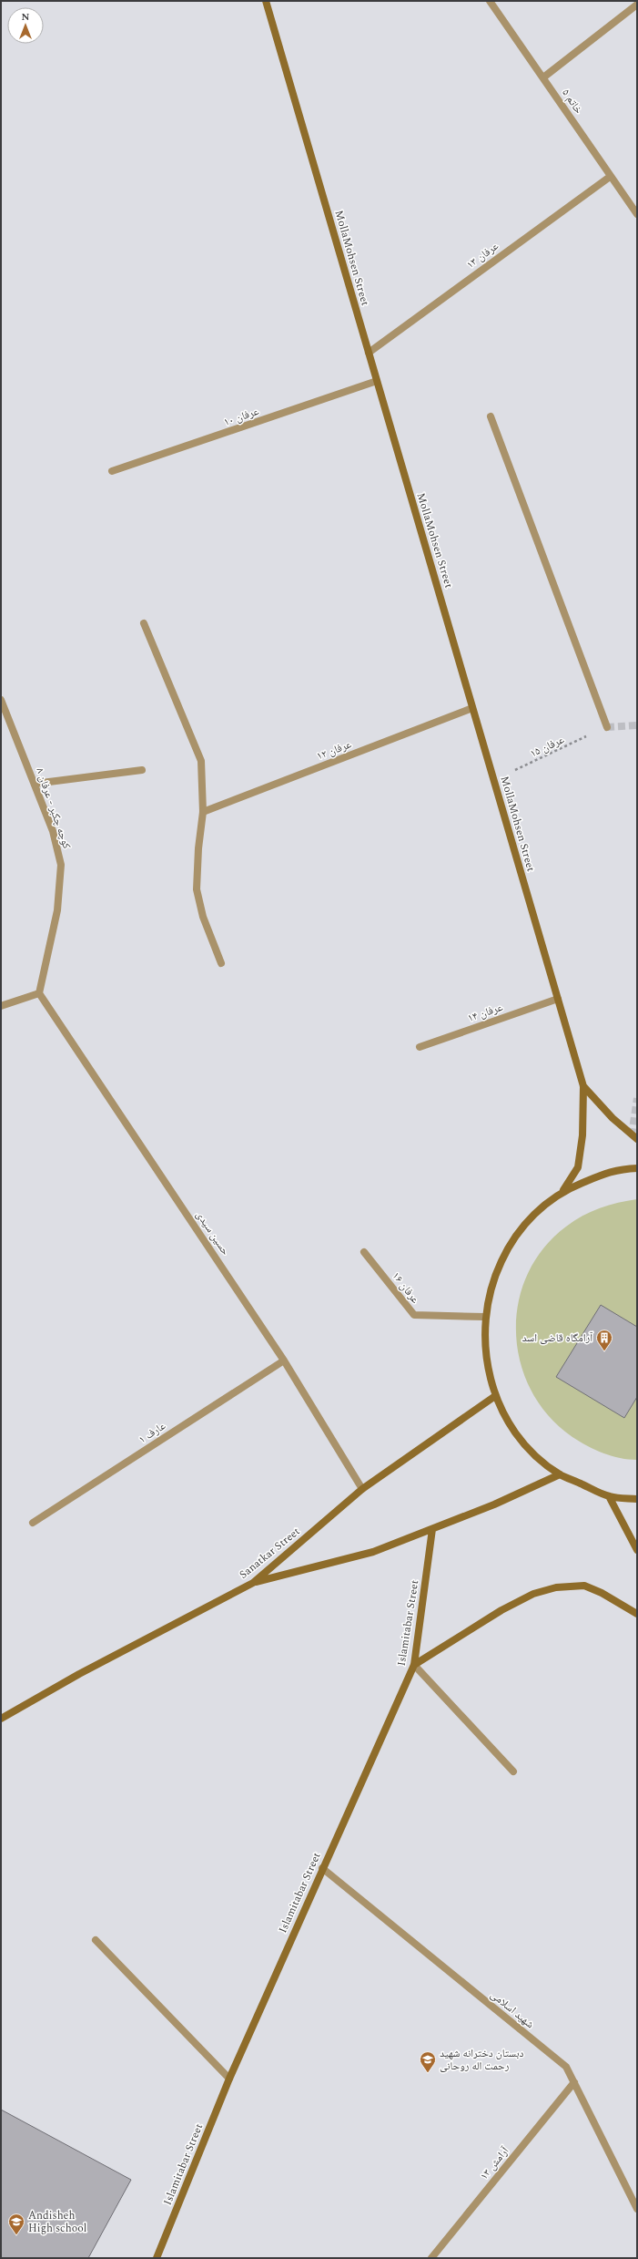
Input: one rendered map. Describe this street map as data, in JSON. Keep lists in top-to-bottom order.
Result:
{
  "streets": {
    "main road": ["MollaMohsen Street", "Sanatkar Street", "Islamitabar Street"],
    "street": [
      "خاتم ۵",
      "عرفان ۱۳",
      "عرفان ۱۰",
      "عرفان ۱۲",
      "کوچه چکبر - عرفان ۸",
      "عرفان ۱۴",
      "حسین سیدی",
      "عرفان ۱۶",
      "عارف ۱",
      "شهید اسلامی",
      "آرامش ۱۳"
    ],
    "path": ["عرفان ۱۵"]
  },
  "crossings": [
    ["خاتم ۵", "عرفان ۱۳"],
    ["عرفان ۱۳", "MollaMohsen Street"],
    ["MollaMohsen Street", "عرفان ۱۰"],
    ["MollaMohsen Street", "عرفان ۱۵"],
    ["MollaMohsen Street", "عرفان ۱۲"],
    ["MollaMohsen Street", "عرفان ۱۴"],
    ["کوچه چکبر - عرفان ۸", "حسین سیدی"],
    ["حسین سیدی", "عارف ۱"],
    ["حسین سیدی", "Sanatkar Street"],
    ["Islamitabar Street", "شهید اسلامی"],
    ["شهید اسلامی", "آرامش ۱۳"]
  ],
  "places": {
    "building": ["آرامگاه قاضی اسد"],
    "school or university": ["دبستان دخترانه شهید رحمت اله روحانی", "Andisheh High school"]
  },
  "north": "top"
}
